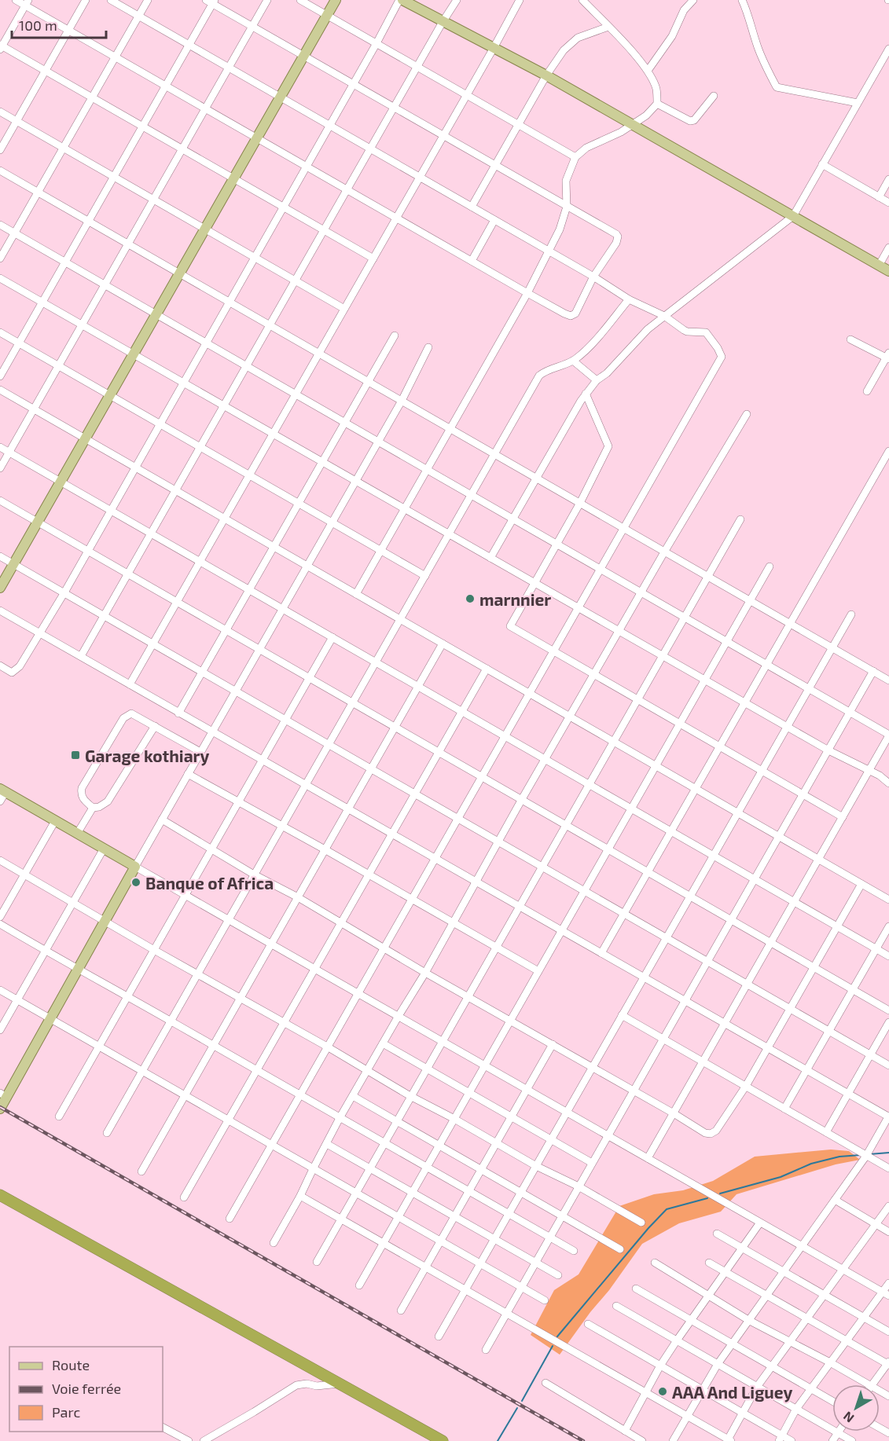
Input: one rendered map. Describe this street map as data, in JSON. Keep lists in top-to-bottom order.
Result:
{
  "places": {
    "other": ["marnnier", "Banque of Africa", "AAA And Liguey"],
    "transit": ["Garage kothiary"]
  },
  "legend": ["Route", "Voie ferrée", "Parc"],
  "scale_bar": "100 m",
  "north": "bottom left"
}
